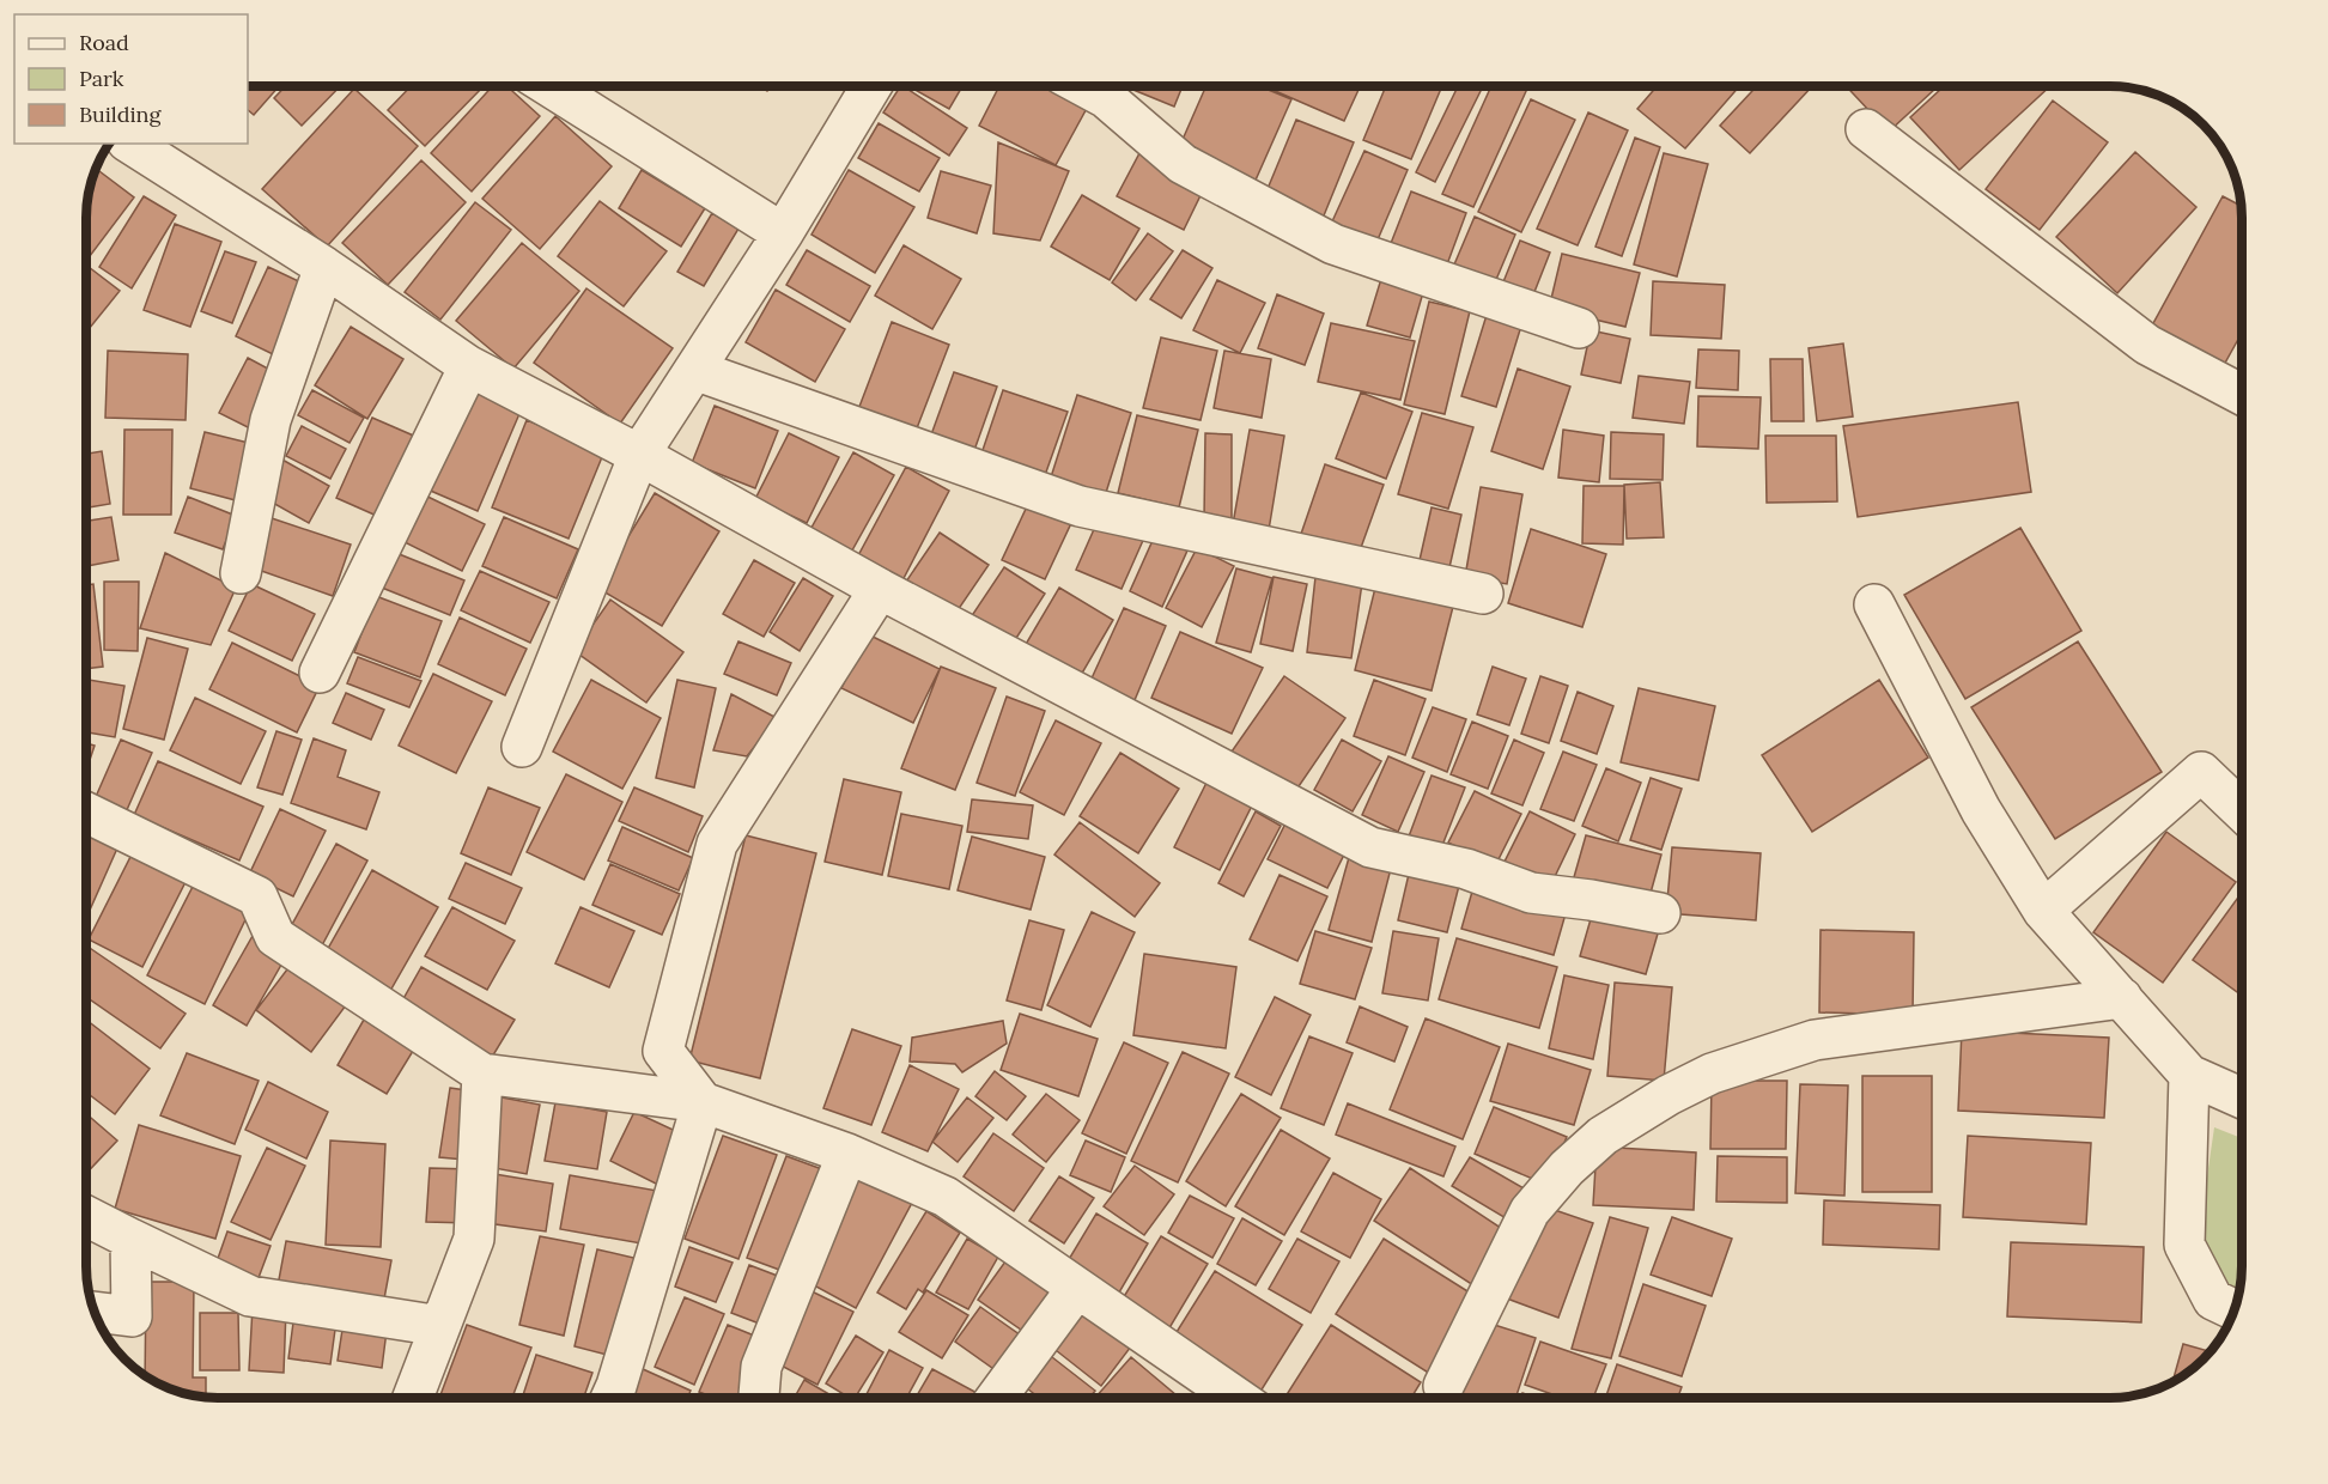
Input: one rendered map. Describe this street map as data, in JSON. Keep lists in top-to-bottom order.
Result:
{
  "legend": ["Road", "Park", "Building"]
}
